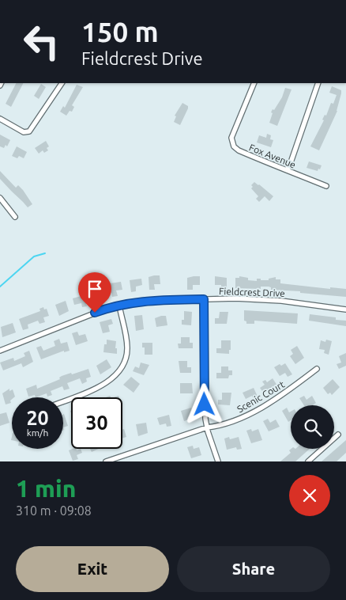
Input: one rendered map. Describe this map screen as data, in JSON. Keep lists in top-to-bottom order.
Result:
{
  "streets": {
    "street": ["Fox Avenue", "Fieldcrest Drive", "Scenic Court"]
  },
  "page": {
    "turn": ["150 m", "Fieldcrest Drive"],
    "speed": "20 km/h",
    "limit": "30",
    "heading": ["1 min", "310 m · 09:08"],
    "buttons": ["Exit", "Share"]
  }
}
